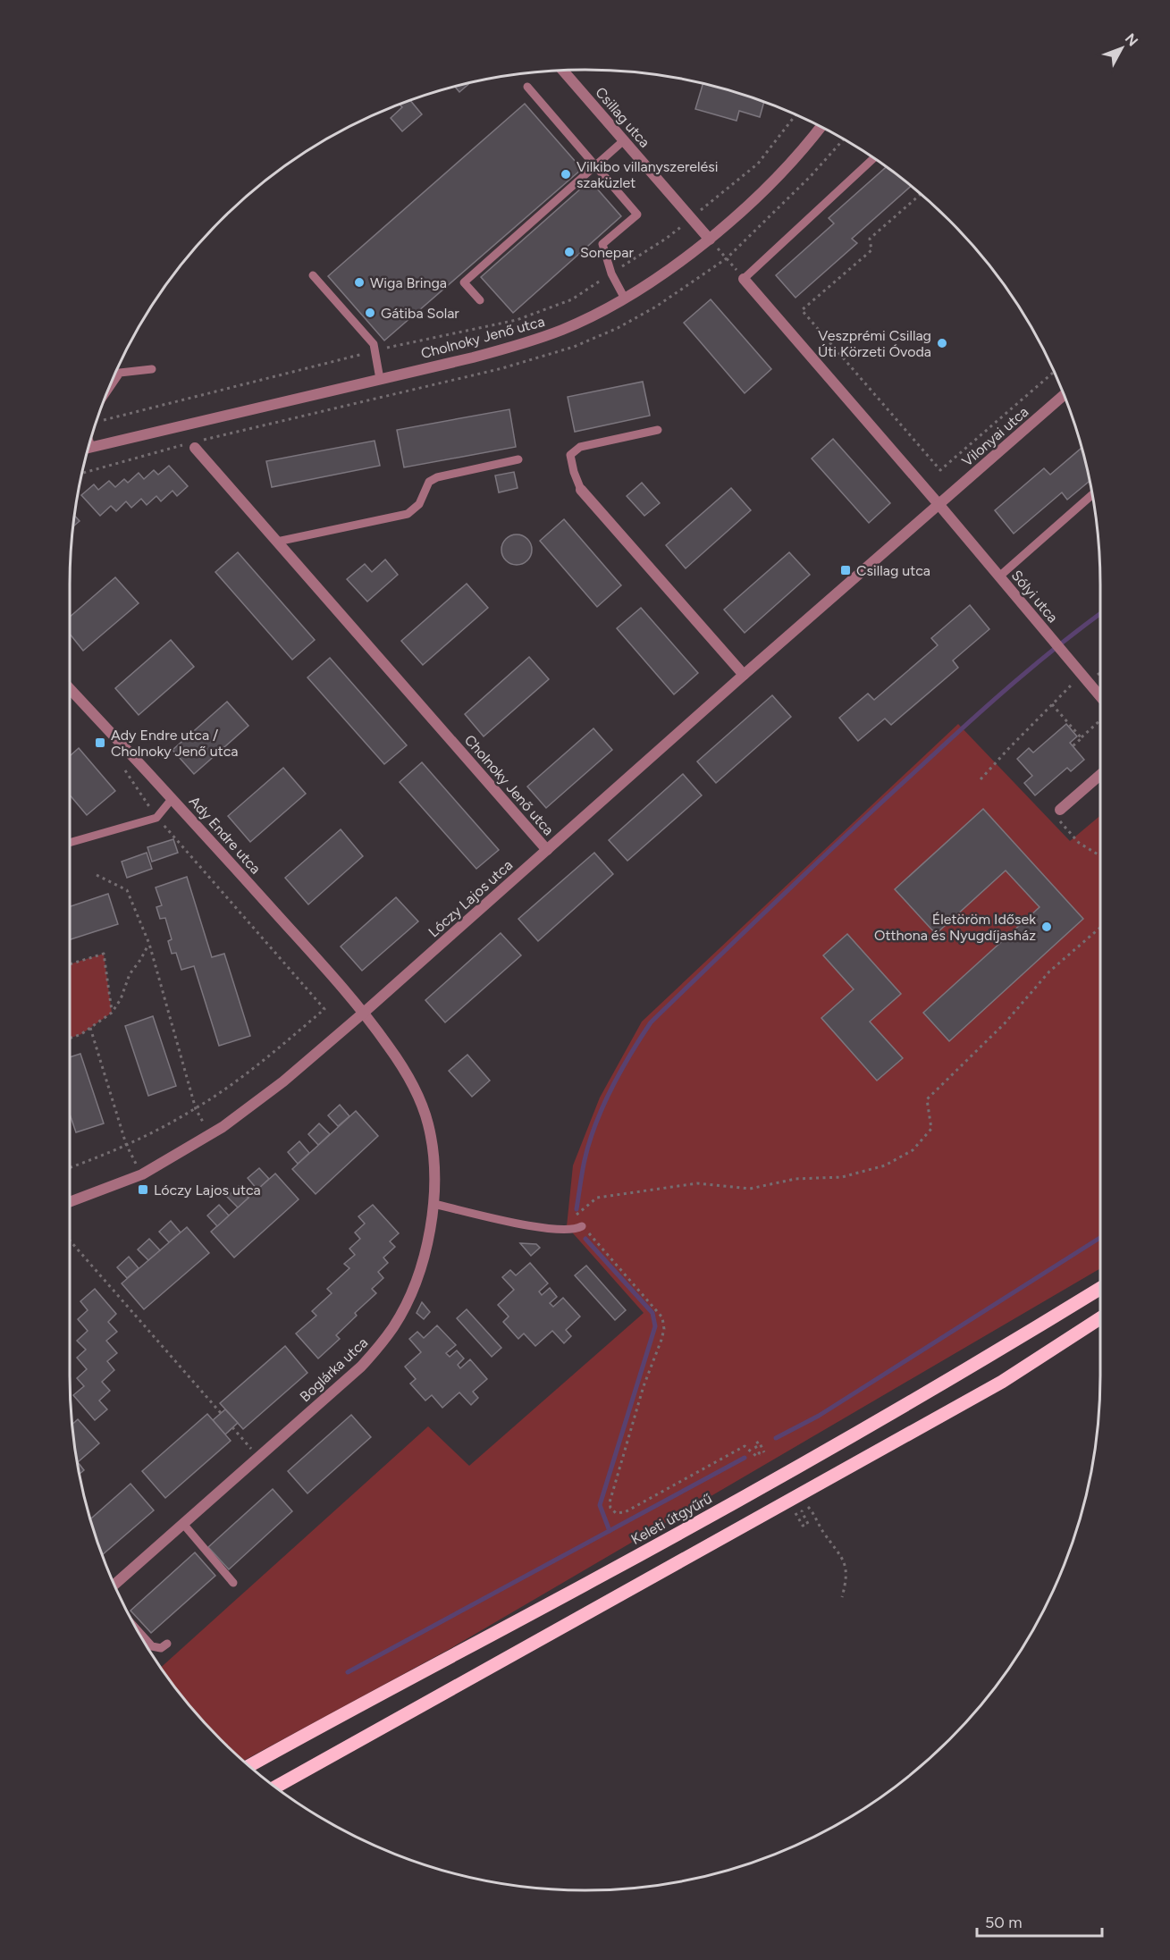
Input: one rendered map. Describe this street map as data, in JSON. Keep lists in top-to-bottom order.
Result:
{
  "streets": {
    "main road": ["Keleti útgyűrű"],
    "street": [
      "Csillag utca",
      "Cholnoky Jenő utca",
      "Vilonyai utca",
      "Sólyi utca",
      "Ady Endre utca",
      "Lóczy Lajos utca",
      "Boglárka utca"
    ]
  },
  "crossings": [
    ["Csillag utca", "Cholnoky Jenő utca"],
    ["Cholnoky Jenő utca", "Lóczy Lajos utca"],
    ["Vilonyai utca", "Sólyi utca"],
    ["Vilonyai utca", "Lóczy Lajos utca"],
    ["Sólyi utca", "Lóczy Lajos utca"],
    ["Ady Endre utca", "Lóczy Lajos utca"],
    ["Ady Endre utca", "Boglárka utca"],
    ["Lóczy Lajos utca", "Boglárka utca"]
  ],
  "places": {
    "other": [
      "Vilkibo villanyszerelési szaküzlet",
      "Sonepar",
      "Wiga Bringa",
      "Gátiba Solar",
      "Veszprémi Csillag Úti Körzeti Óvoda",
      "Életöröm Idősek Otthona és Nyugdíjasház"
    ],
    "transit": ["Csillag utca", "Ady Endre utca / Cholnoky Jenő utca", "Lóczy Lajos utca"]
  },
  "scale_bar": "50 m",
  "north": "top right"
}
